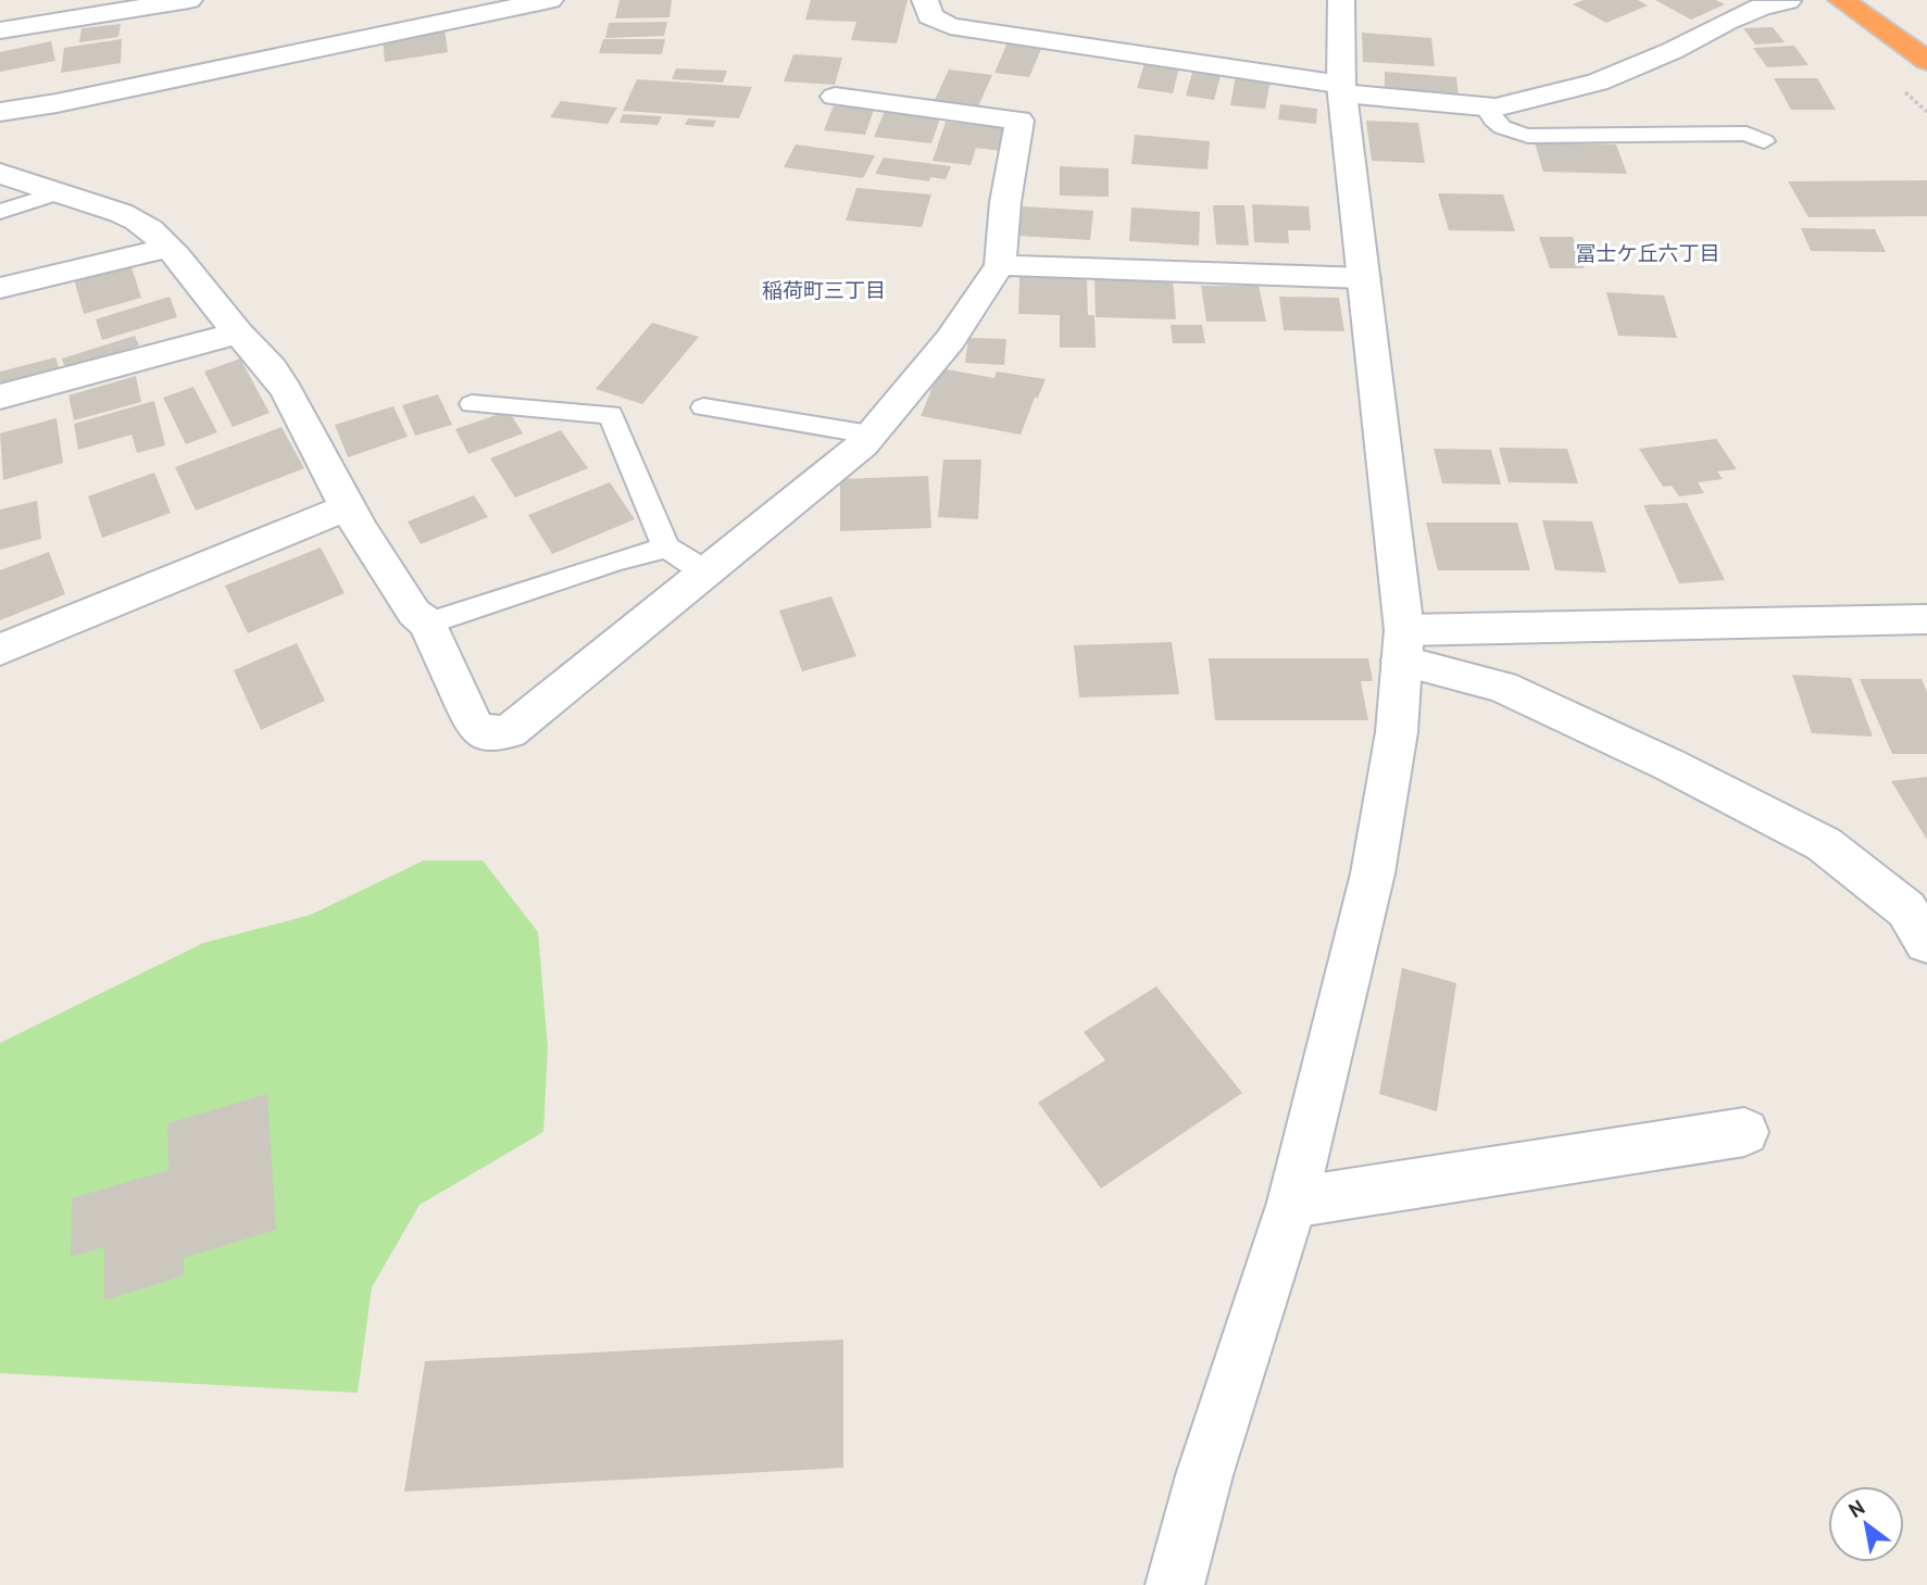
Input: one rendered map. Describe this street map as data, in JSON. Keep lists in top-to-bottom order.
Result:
{
  "districts": ["冨士ケ丘六丁目", "稲荷町三丁目"],
  "north": "top left"
}
